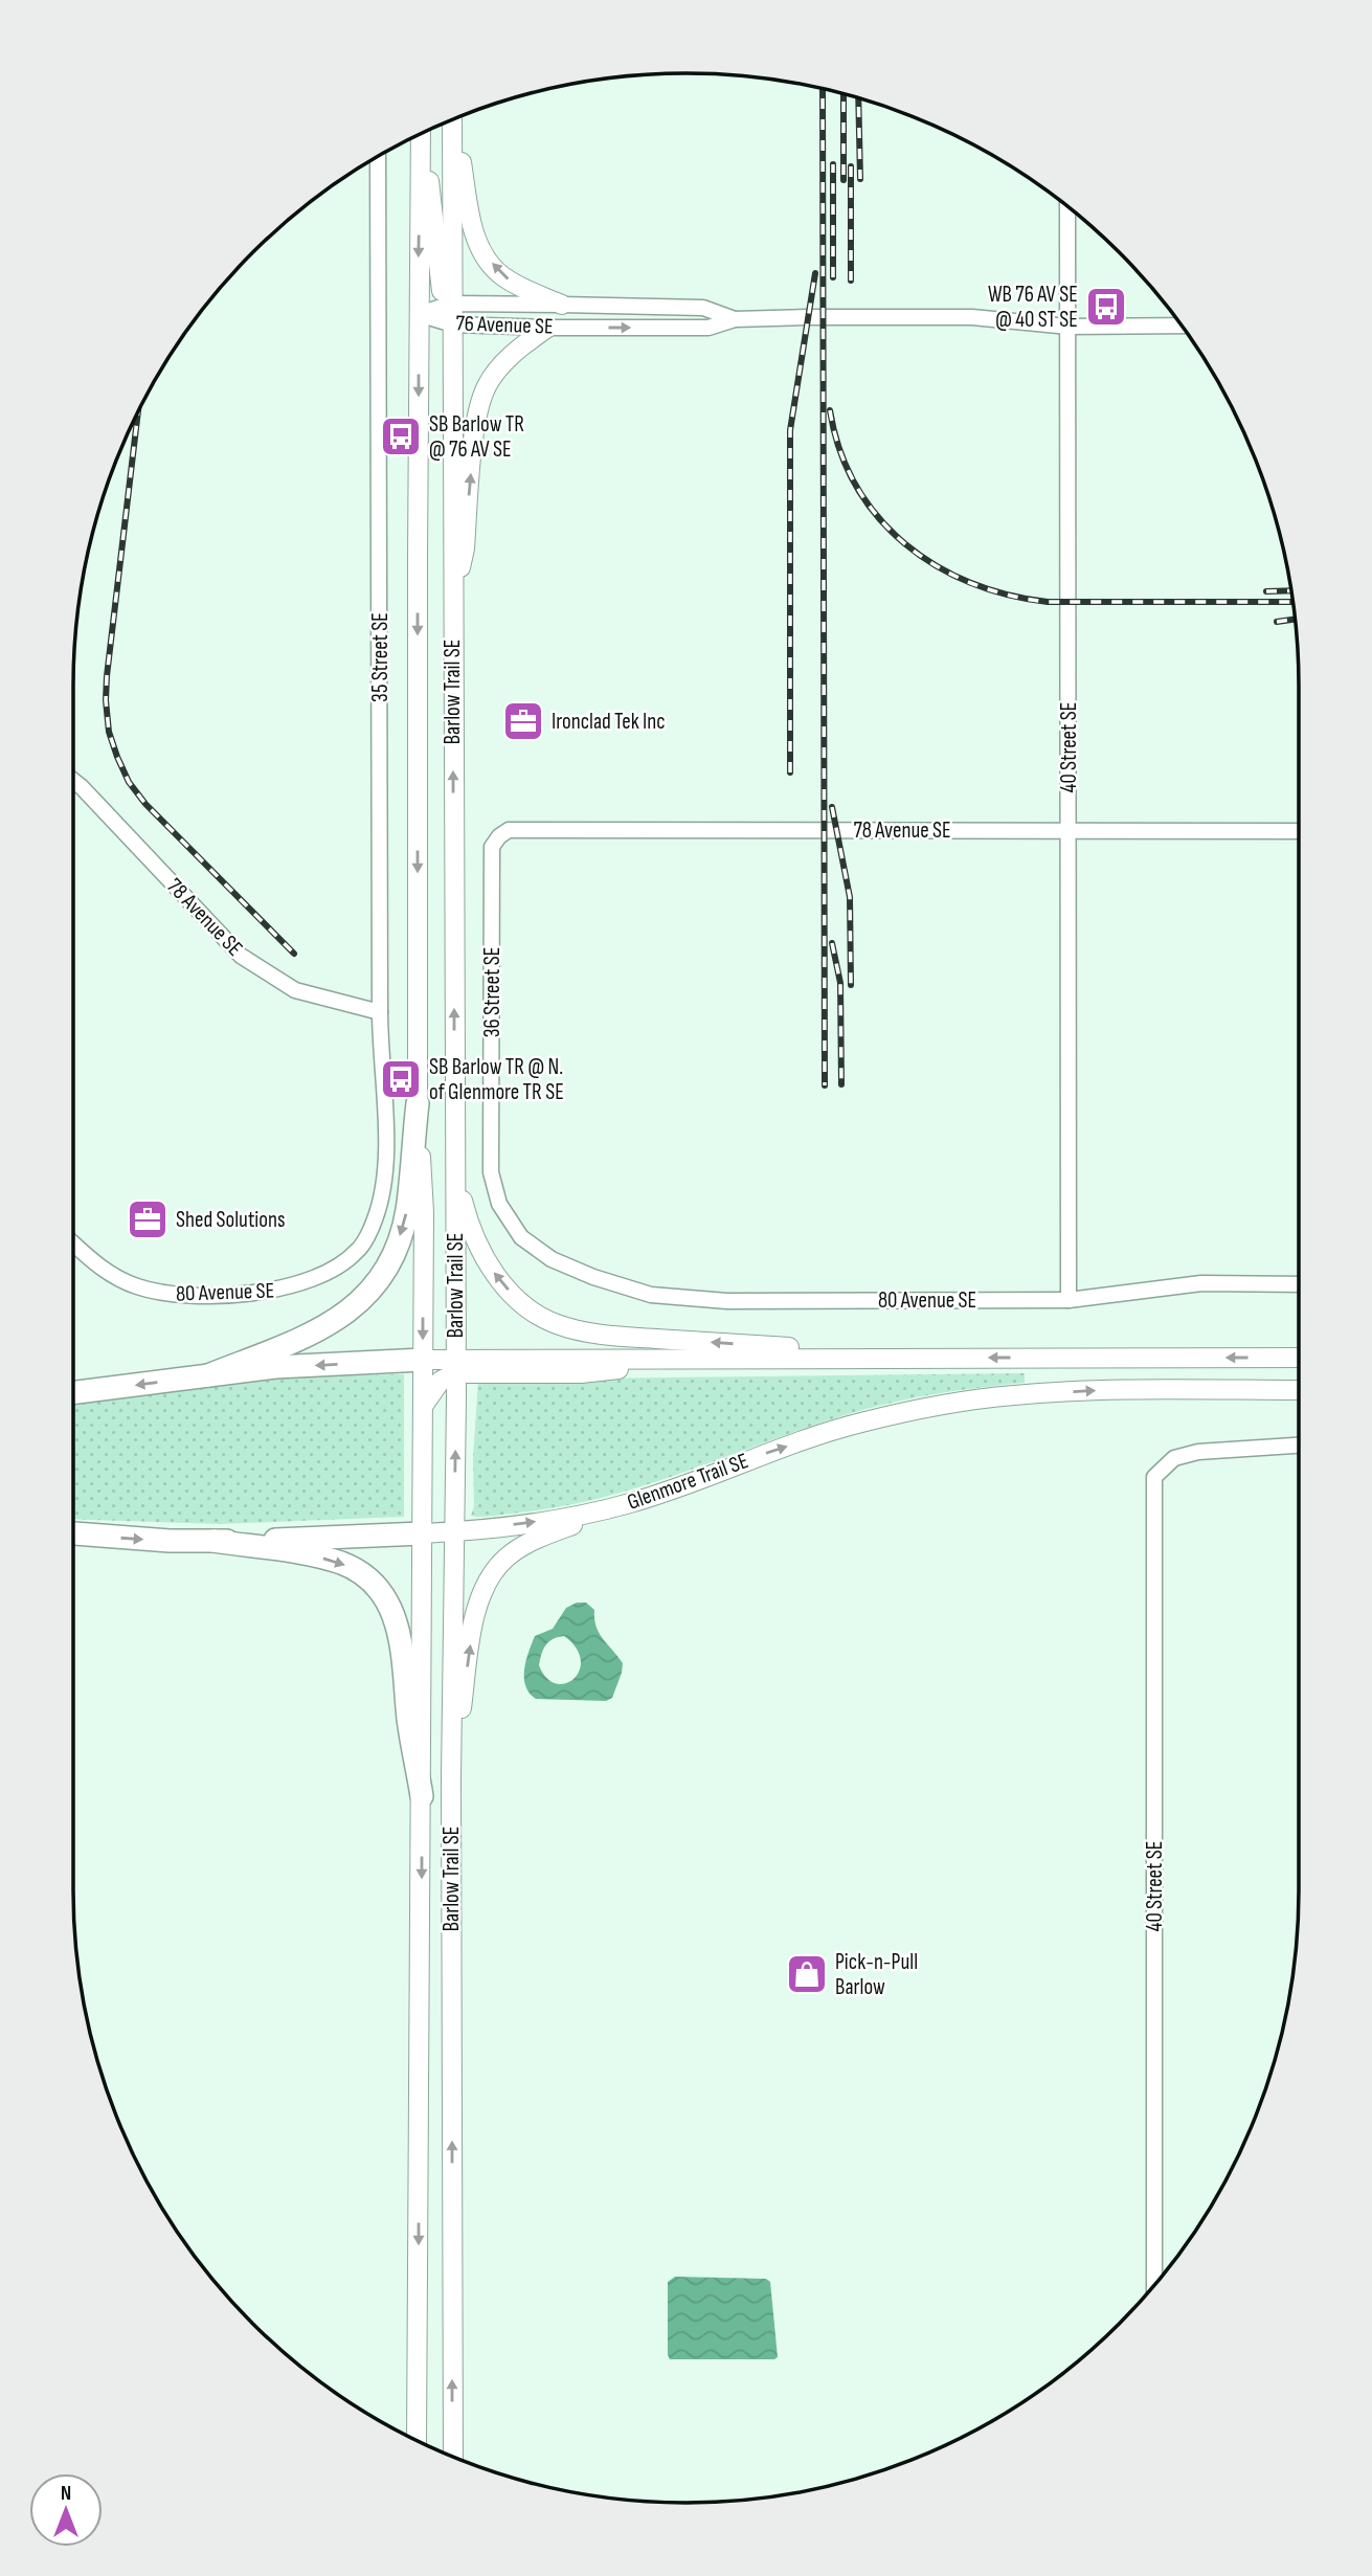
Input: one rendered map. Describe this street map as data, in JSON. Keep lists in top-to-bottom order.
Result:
{
  "streets": {
    "highway": ["Glenmore Trail SE"],
    "main road": ["Barlow Trail SE"],
    "street": [
      "76 Avenue SE",
      "35 Street SE",
      "40 Street SE",
      "78 Avenue SE",
      "36 Street SE",
      "80 Avenue SE"
    ]
  },
  "crossings": [
    ["76 Avenue SE", "Barlow Trail SE"],
    ["76 Avenue SE", "40 Street SE"],
    ["35 Street SE", "78 Avenue SE"],
    ["35 Street SE", "80 Avenue SE"],
    ["Barlow Trail SE", "Glenmore Trail SE"],
    ["40 Street SE", "78 Avenue SE"],
    ["40 Street SE", "80 Avenue SE"],
    ["78 Avenue SE", "36 Street SE"],
    ["36 Street SE", "80 Avenue SE"]
  ],
  "places": {
    "bus stop": ["WB 76 AV SE @ 40 ST SE", "SB Barlow TR @ 76 AV SE", "SB Barlow TR @ N. of Glenmore TR SE"],
    "office": ["Ironclad Tek Inc", "Shed Solutions"],
    "shop": ["Pick-n-Pull Barlow"]
  },
  "north": "top"
}
